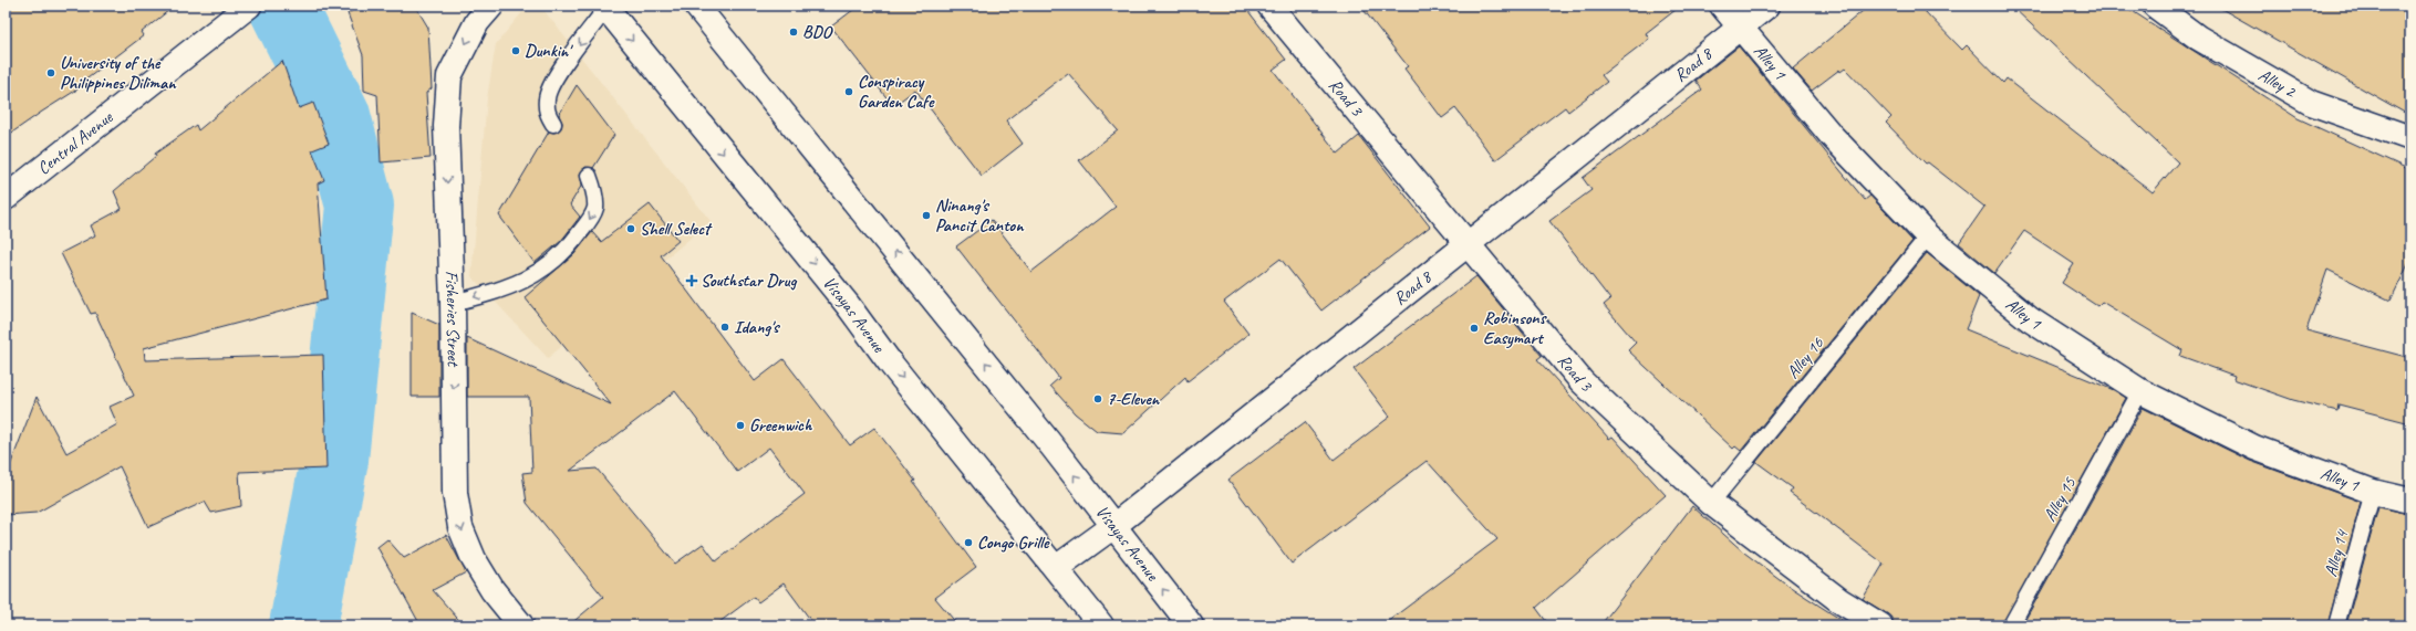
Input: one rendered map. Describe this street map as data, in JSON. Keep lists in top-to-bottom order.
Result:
{
  "streets": {
    "street": [
      "Alley 1",
      "Road 8",
      "Alley 2",
      "Road 3",
      "Central Avenue",
      "Visayas Avenue",
      "Fisheries Street"
    ],
    "lane": ["Alley 16", "Alley 15", "Alley 14"]
  },
  "crossings": [
    ["Alley 1", "Road 8"],
    ["Alley 1", "Alley 16"],
    ["Alley 1", "Alley 15"],
    ["Alley 1", "Alley 14"],
    ["Road 8", "Road 3"],
    ["Road 8", "Visayas Avenue"],
    ["Road 3", "Alley 16"]
  ],
  "one_way": ["Fisheries Street"],
  "places": {
    "other": [
      "BDO",
      "Dunkin'",
      "University of the Philippines Diliman",
      "Conspiracy Garden Cafe",
      "Ninang's Pancit Canton",
      "Shell Select",
      "Idang's",
      "Robinsons Easymart",
      "7-Eleven",
      "Greenwich",
      "Congo Grille"
    ],
    "health": ["Southstar Drug"]
  }
}
